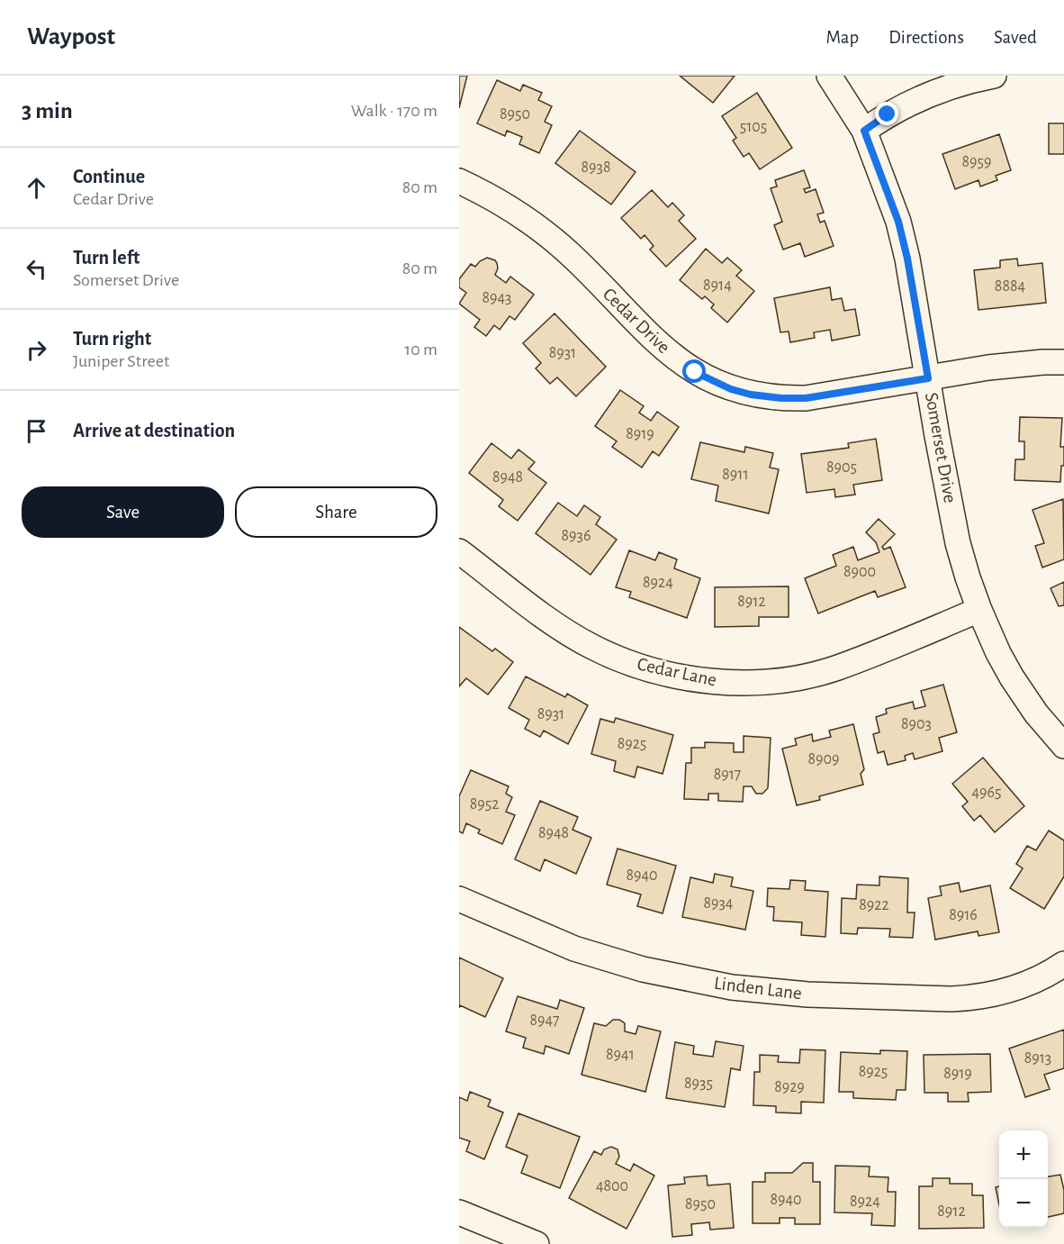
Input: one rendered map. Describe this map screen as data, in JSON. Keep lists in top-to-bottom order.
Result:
{
  "streets": {
    "street": [
      "Cedar Drive",
      "Somerset Drive",
      "Cedar Lane",
      "Linden Lane"
    ]
  },
  "crossings": [
    ["Cedar Drive", "Somerset Drive"],
    ["Somerset Drive", "Cedar Lane"]
  ],
  "house_numbers": [
    "8950",
    "5105",
    "8959",
    "8938",
    "8914",
    "8884",
    "8943",
    "8931",
    "8919",
    "8905",
    "8911",
    "8948",
    "8936",
    "8900",
    "8924",
    "8912",
    "8931",
    "8903",
    "8925",
    "8909",
    "8917",
    "4965",
    "8952",
    "8948",
    "8940",
    "8934",
    "8922",
    "8916",
    "8947",
    "8941",
    "8913",
    "8925",
    "8919",
    "8935",
    "8929",
    "4800",
    "8940",
    "8924",
    "8950",
    "8912"
  ],
  "page": {
    "header": "Waypost",
    "nav": ["Map", "Directions", "Saved"],
    "heading": ["3 min", "Walk · 170 m"],
    "list": [
      ["Continue", "Cedar Drive", "80 m"],
      ["Turn left", "Somerset Drive", "80 m"],
      ["Turn right", "Juniper Street", "10 m"],
      "Arrive at destination"
    ],
    "buttons": ["Save", "Share"],
    "map_buttons": ["+", "−"]
  }
}
